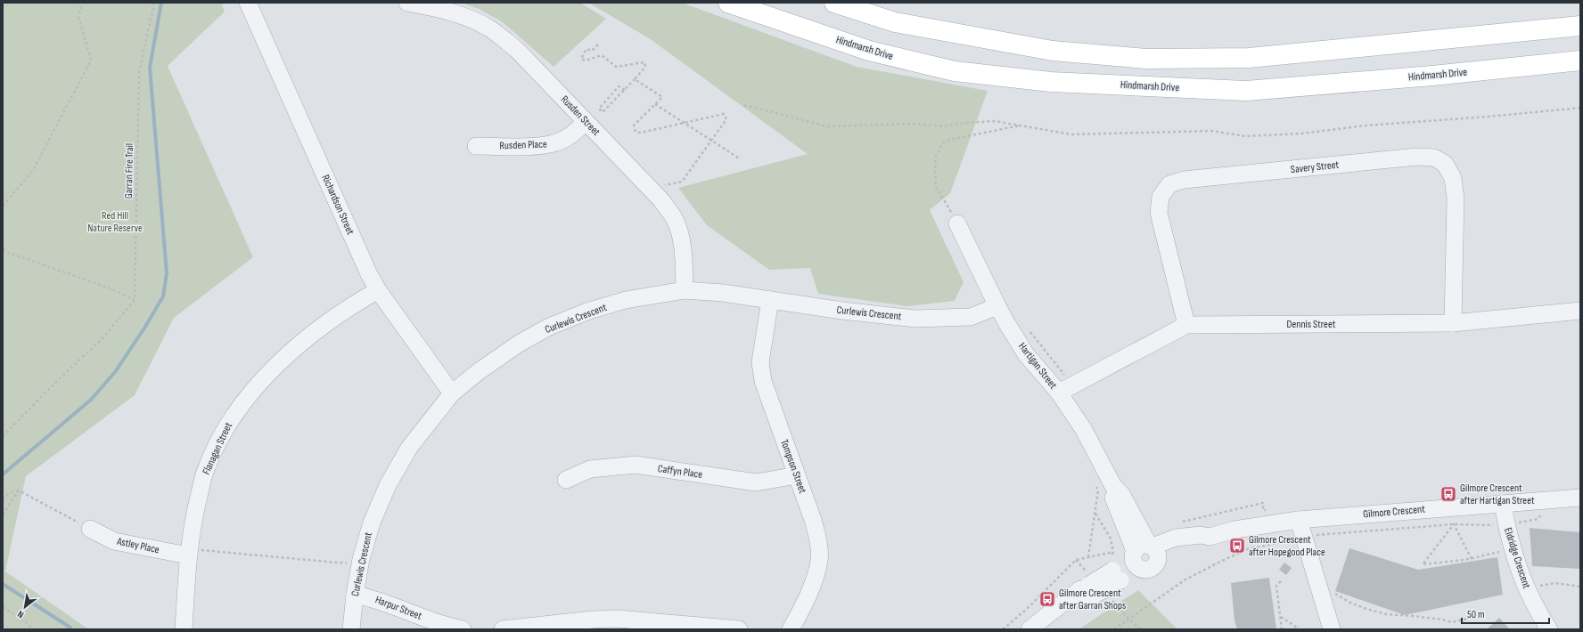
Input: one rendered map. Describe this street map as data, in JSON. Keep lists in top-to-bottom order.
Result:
{
  "streets": {
    "main road": ["Hindmarsh Drive"],
    "street": [
      "Rusden Street",
      "Rusden Place",
      "Savery Street",
      "Richardson Street",
      "Curlewis Crescent",
      "Dennis Street",
      "Hartigan Street",
      "Flanagan Street",
      "Tompson Street",
      "Caffyn Place",
      "Gilmore Crescent",
      "Astley Place",
      "Eldridge Crescent",
      "Harpur Street"
    ],
    "path": ["Garran Fire Trail"]
  },
  "crossings": [
    ["Rusden Street", "Rusden Place"],
    ["Rusden Street", "Curlewis Crescent"],
    ["Savery Street", "Dennis Street"],
    ["Richardson Street", "Curlewis Crescent"],
    ["Richardson Street", "Flanagan Street"],
    ["Curlewis Crescent", "Hartigan Street"],
    ["Curlewis Crescent", "Tompson Street"],
    ["Curlewis Crescent", "Harpur Street"],
    ["Dennis Street", "Hartigan Street"],
    ["Hartigan Street", "Gilmore Crescent"],
    ["Flanagan Street", "Astley Place"],
    ["Tompson Street", "Caffyn Place"],
    ["Gilmore Crescent", "Eldridge Crescent"]
  ],
  "parks": ["Red Hill Nature Reserve"],
  "places": {
    "bus stop": ["Gilmore Crescent after Hartigan Street", "Gilmore Crescent after Hopegood Place", "Gilmore Crescent after Garran Shops"]
  },
  "scale_bar": "50 m",
  "north": "bottom left"
}
